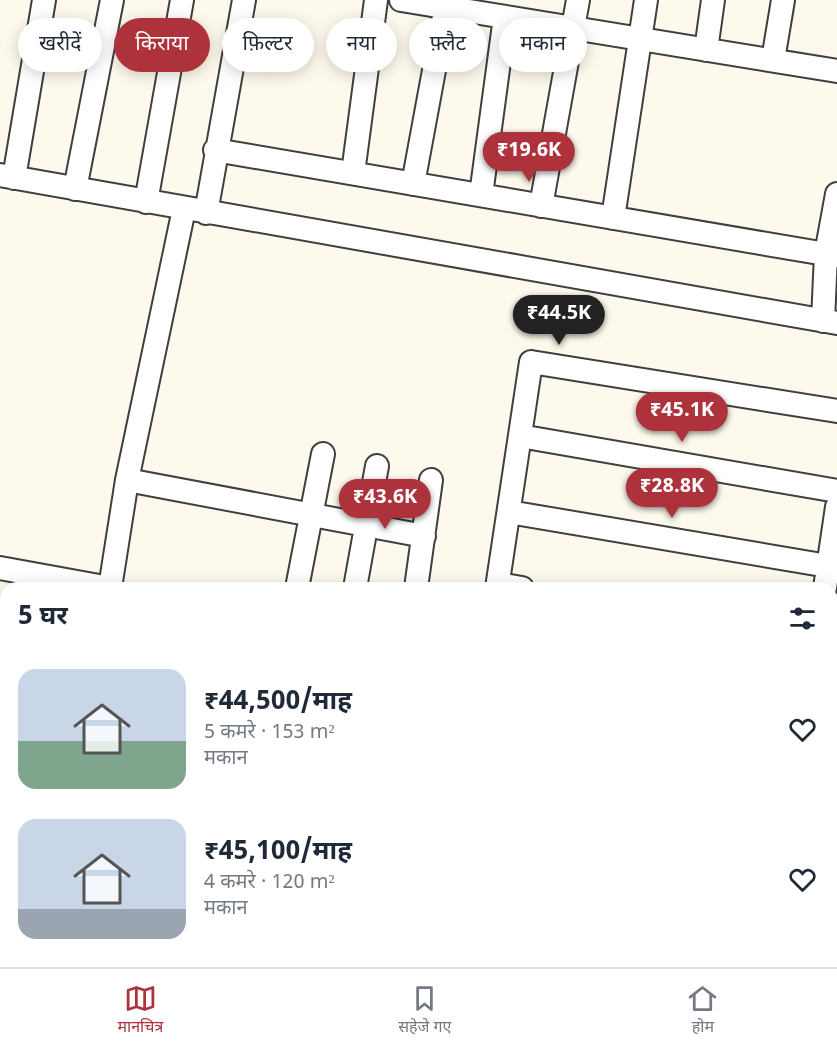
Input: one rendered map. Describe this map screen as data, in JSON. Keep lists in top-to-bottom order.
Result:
{
  "page": {
    "chip": [
      "खरीदें",
      "किराया",
      "फ़िल्टर",
      "नया",
      "फ़्लैट",
      "मकान"
    ],
    "price": [
      "₹19.6K",
      "₹44.5K",
      "₹45.1K",
      "₹28.8K",
      "₹43.6K"
    ],
    "heading": "5 घर",
    "list": [
      {
        "name": "₹44,500/माह",
        "note": "5 कमरे · 153 m² · मकान"
      },
      {
        "name": "₹45,100/माह",
        "note": "4 कमरे · 120 m² · मकान"
      }
    ],
    "tabs": ["मानचित्र", "सहेजे गए", "होम"]
  }
}
